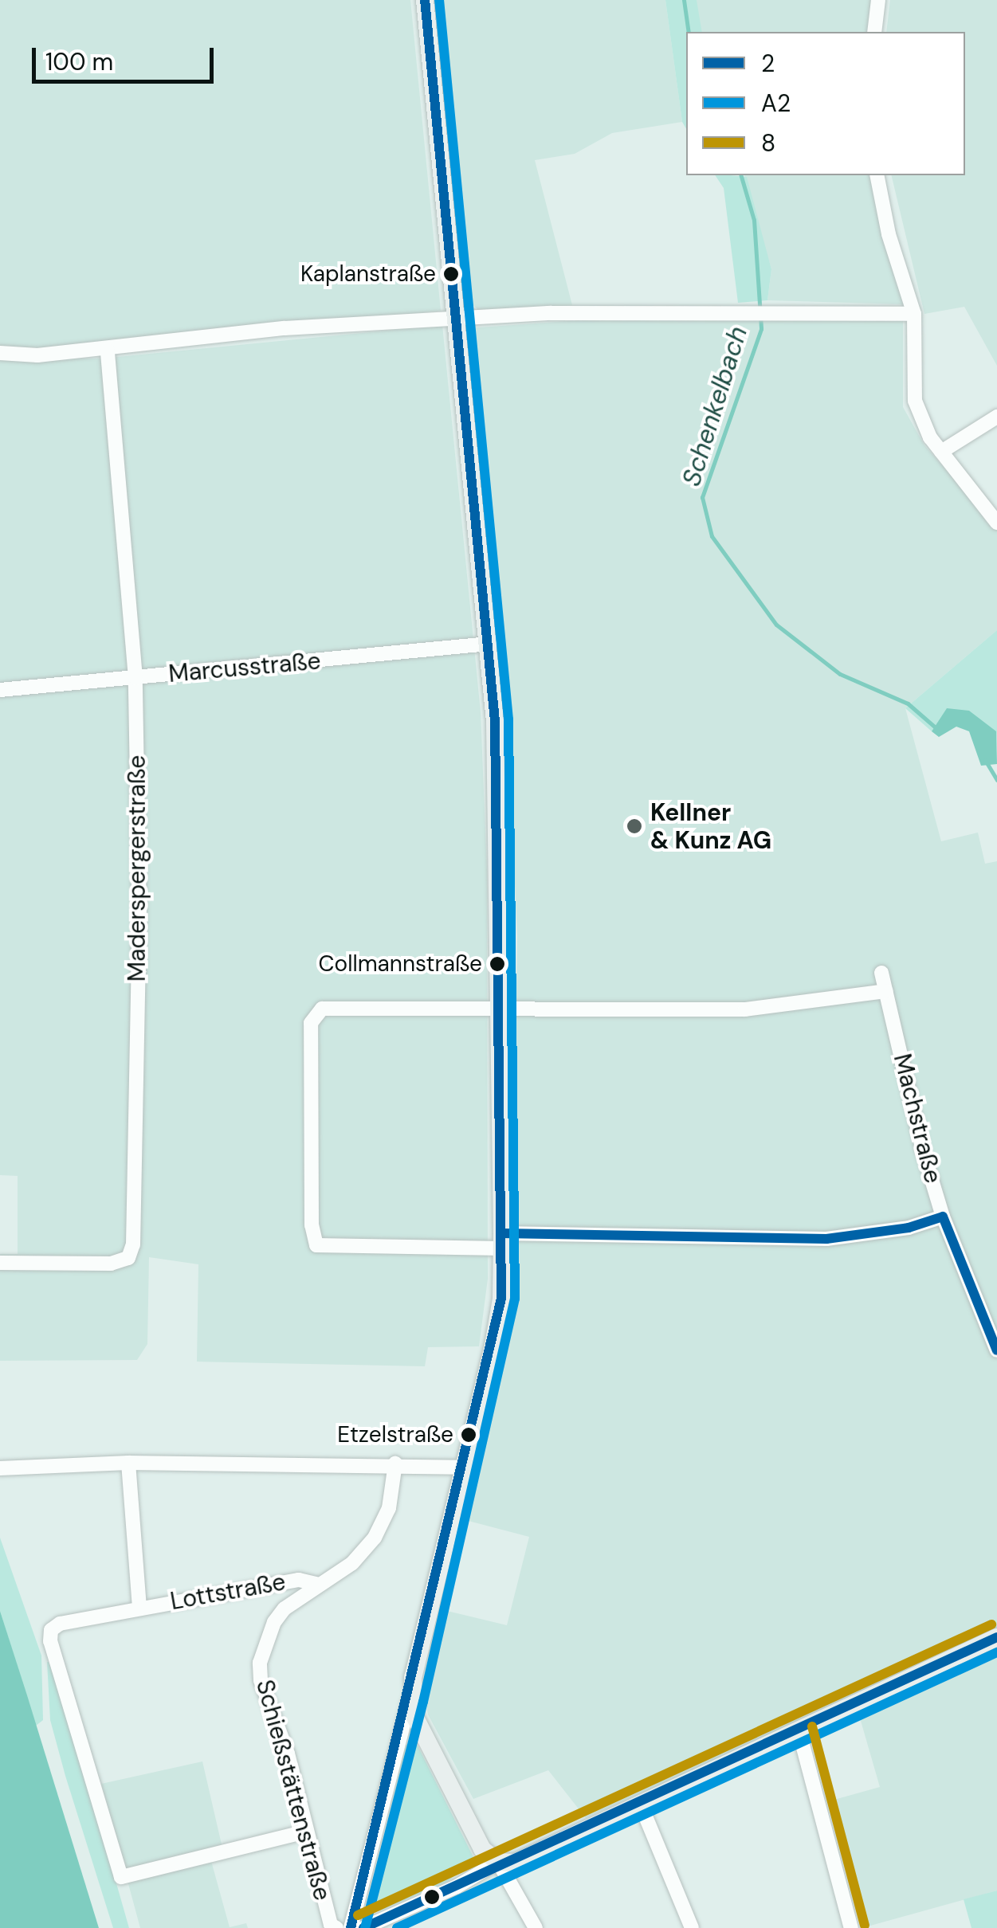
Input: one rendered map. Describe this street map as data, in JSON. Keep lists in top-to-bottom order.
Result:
{
  "streets": {
    "street": [
      "Marcusstraße",
      "Maderspergerstraße",
      "Machstraße",
      "Lottstraße",
      "Schießstättenstraße"
    ]
  },
  "crossings": [
    ["Marcusstraße", "Maderspergerstraße"],
    ["Lottstraße", "Schießstättenstraße"]
  ],
  "water": ["Schenkelbach"],
  "places": [
    "Kaplanstraße",
    "Kellner & Kunz AG",
    "Collmannstraße",
    "Etzelstraße"
  ],
  "lines": ["transit line 2", "transit line A2", "transit line 8"],
  "legend": ["2", "A2", "8"],
  "scale_bar": "100 m"
}
